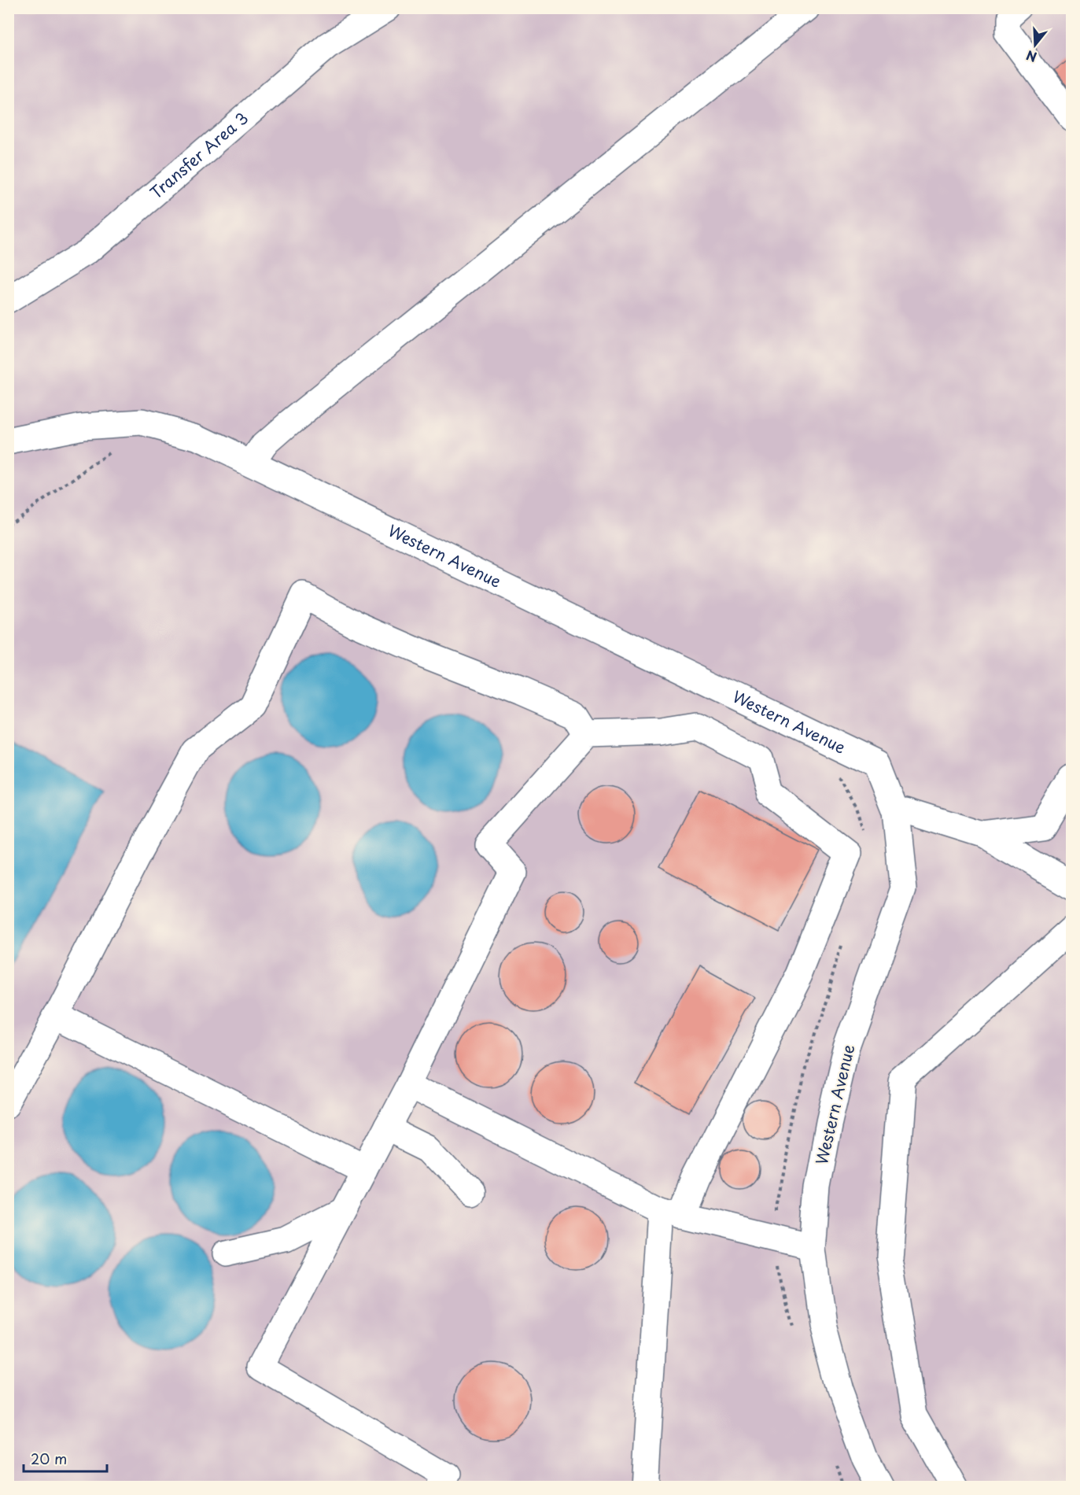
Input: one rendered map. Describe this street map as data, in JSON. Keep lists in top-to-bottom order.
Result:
{
  "streets": {
    "street": ["Transfer Area 3", "Western Avenue"]
  },
  "scale_bar": "20 m",
  "north": "bottom"
}
